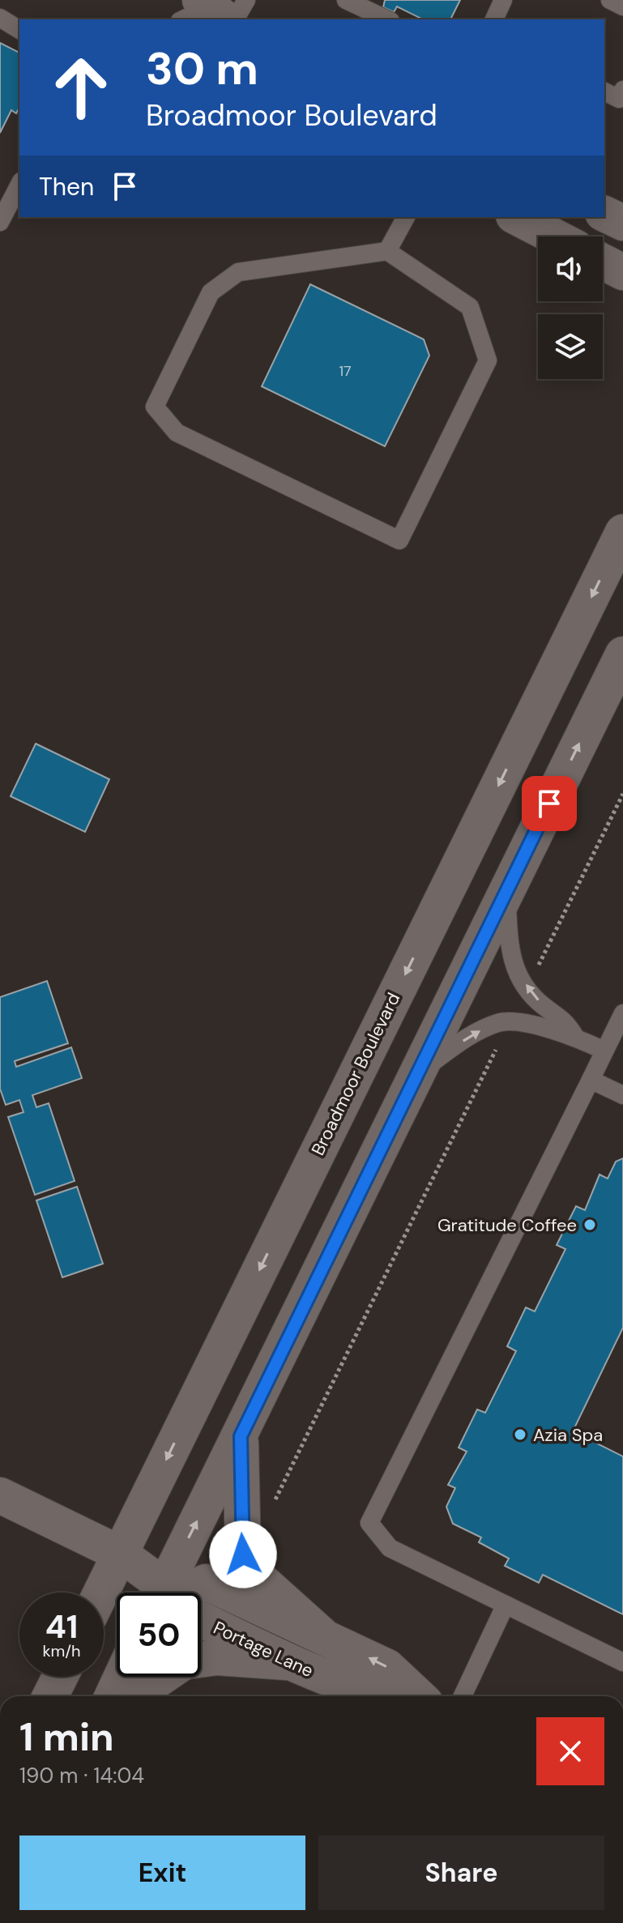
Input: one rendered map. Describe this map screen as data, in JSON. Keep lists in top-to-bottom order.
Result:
{
  "streets": {
    "main road": ["Broadmoor Boulevard", "Portage Lane"]
  },
  "places": ["Gratitude Coffee", "Azia Spa"],
  "house_numbers": ["17"],
  "page": {
    "turn": ["30 m", "Broadmoor Boulevard"],
    "then": "Then",
    "speed": "41 km/h",
    "limit": "50",
    "heading": ["1 min", "190 m · 14:04"],
    "buttons": ["Exit", "Share"]
  }
}
